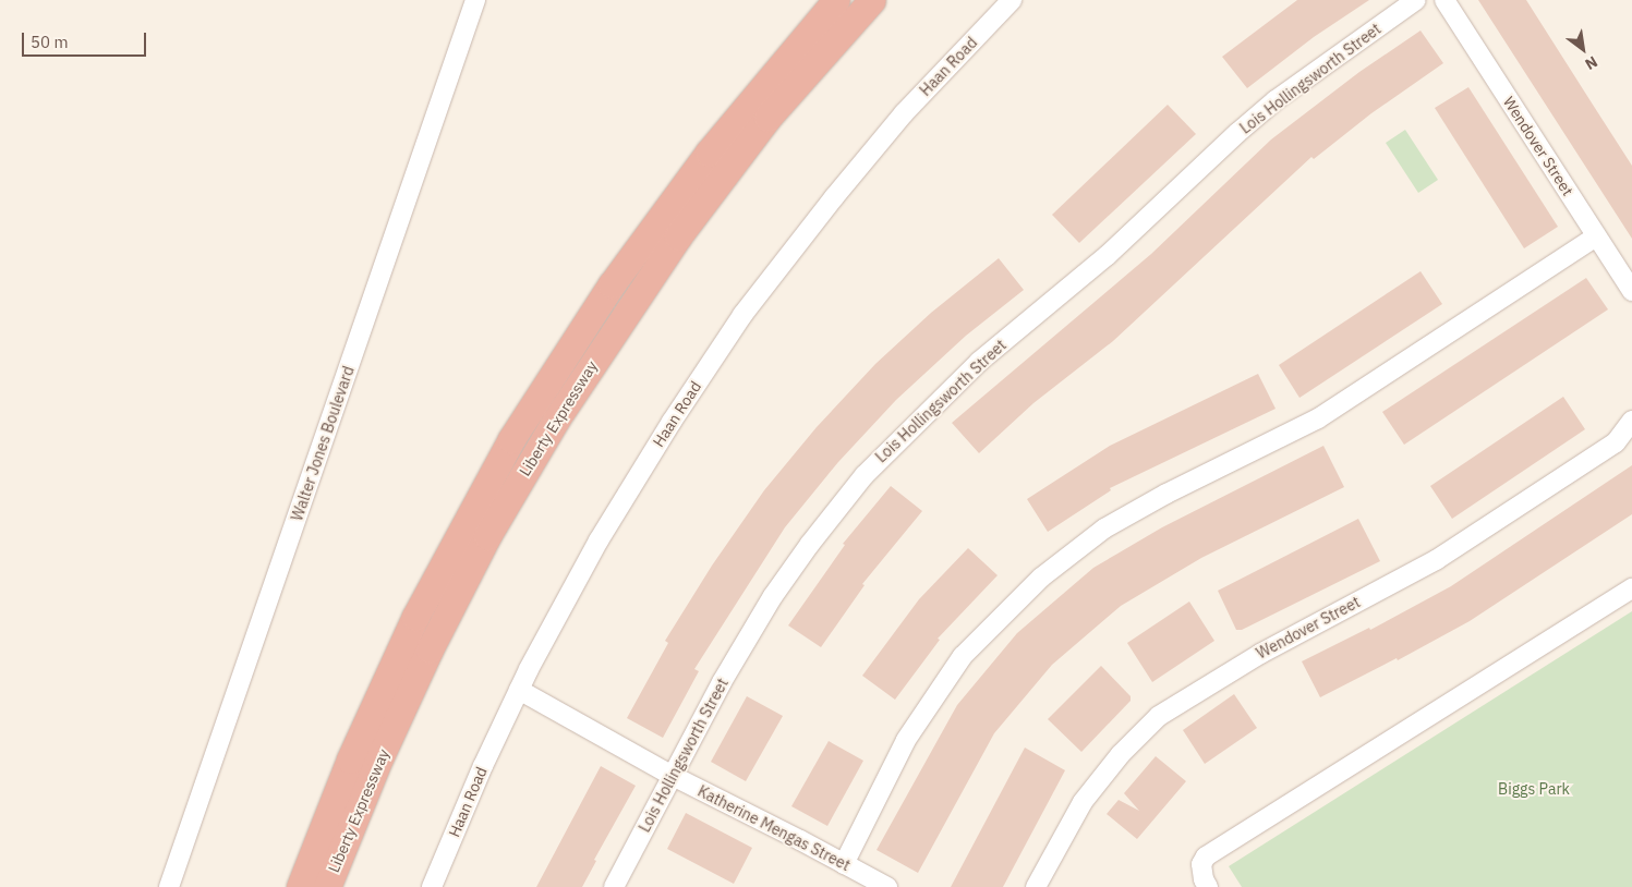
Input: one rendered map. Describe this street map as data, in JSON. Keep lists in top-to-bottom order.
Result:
{
  "streets": {
    "highway": ["Liberty Expressway"],
    "street": [
      "Haan Road",
      "Lois Hollingsworth Street",
      "Wendover Street",
      "Walter Jones Boulevard",
      "Katherine Mengas Street"
    ]
  },
  "crossings": [
    ["Haan Road", "Katherine Mengas Street"],
    ["Lois Hollingsworth Street", "Katherine Mengas Street"]
  ],
  "parks": ["Biggs Park"],
  "scale_bar": "50 m",
  "north": "bottom right"
}
